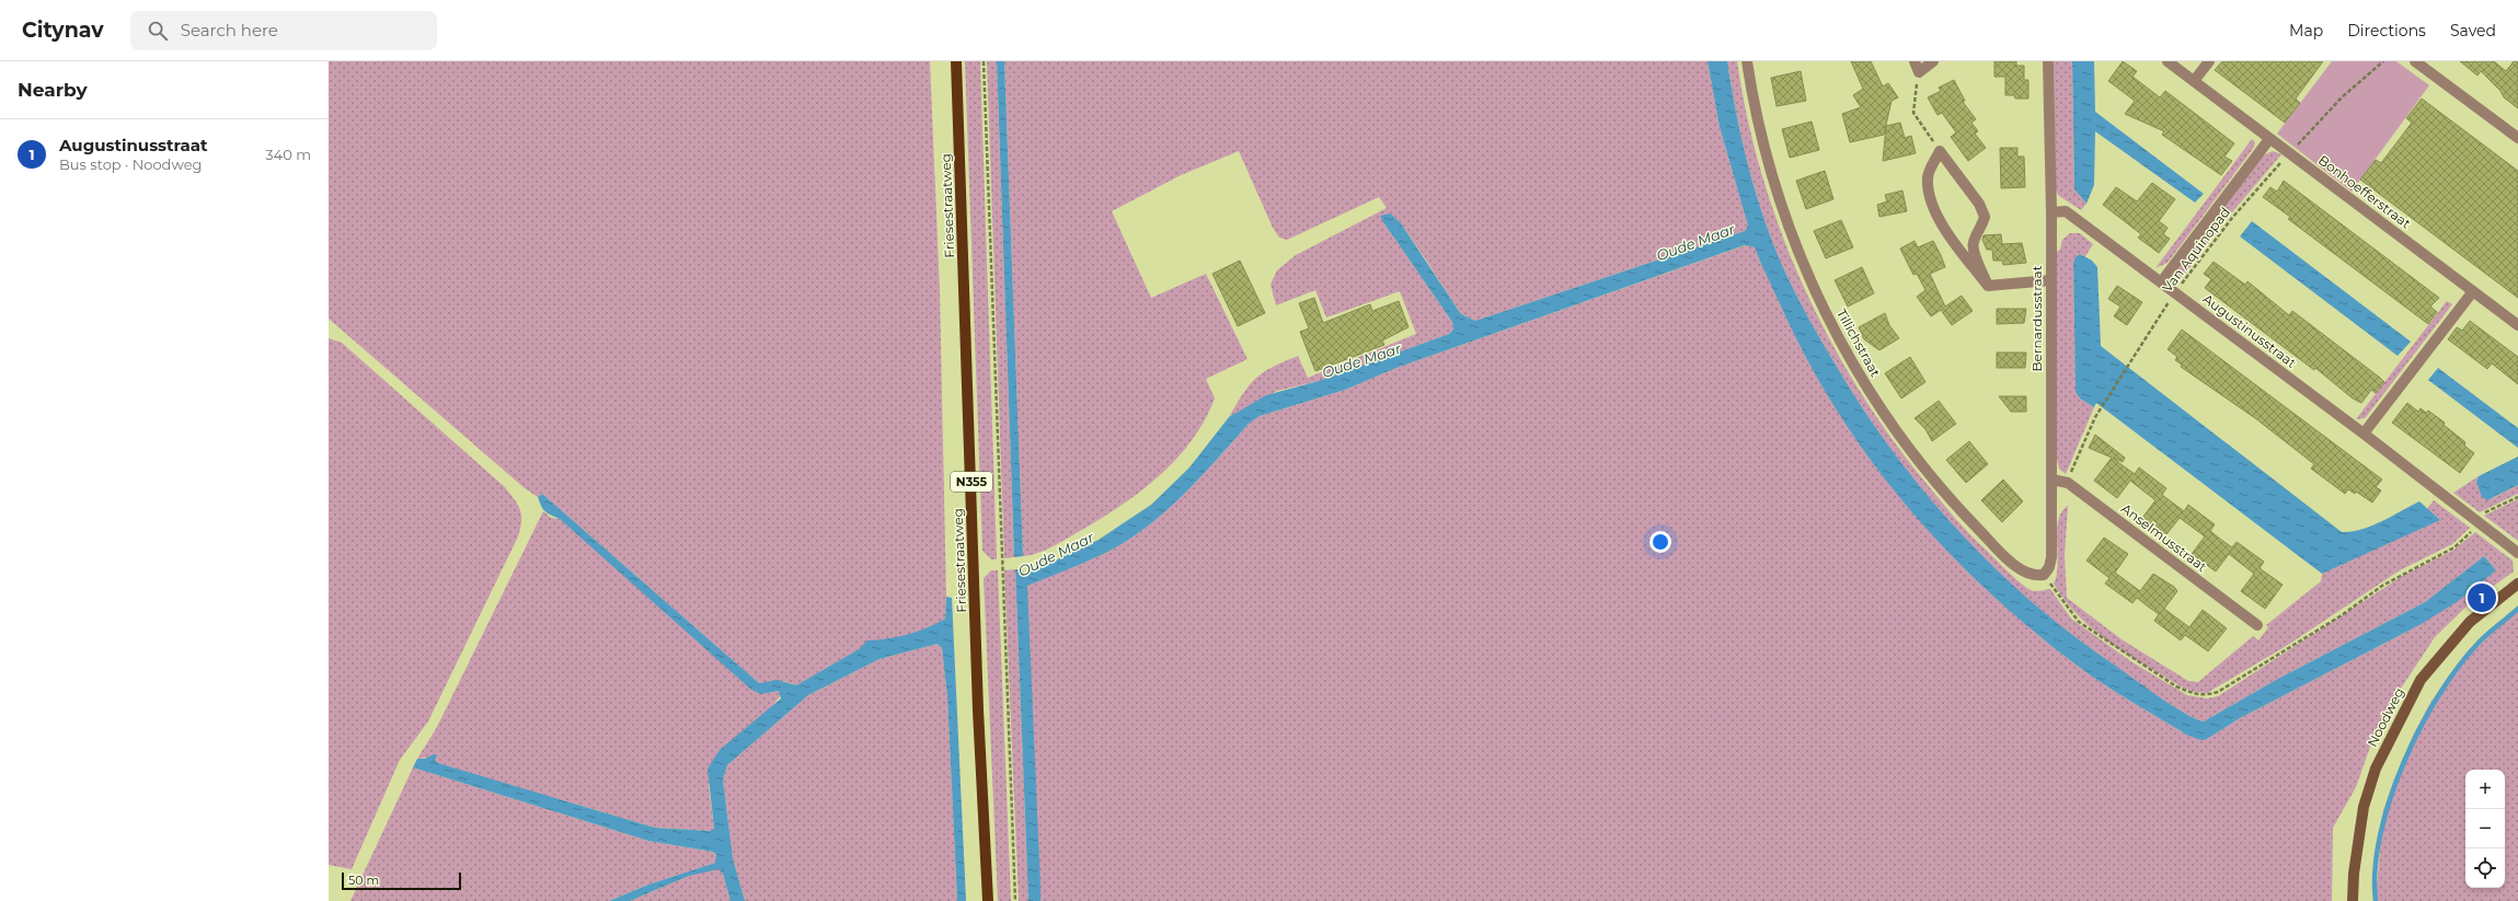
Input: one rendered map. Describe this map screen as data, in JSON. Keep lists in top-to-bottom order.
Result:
{
  "streets": {
    "main road": ["Friesestraatweg", "N355", "Noodweg"],
    "street": [
      "Bonhoefferstraat",
      "Bernardusstraat",
      "Augustinusstraat",
      "Tillichstraat",
      "Anselmusstraat"
    ],
    "path": ["Van Aquinopad"]
  },
  "crossings": [
    ["Bonhoefferstraat", "Van Aquinopad"],
    ["Van Aquinopad", "Augustinusstraat"],
    ["Van Aquinopad", "Anselmusstraat"],
    ["Bernardusstraat", "Augustinusstraat"],
    ["Bernardusstraat", "Tillichstraat"],
    ["Bernardusstraat", "Anselmusstraat"]
  ],
  "water": ["Oude Maar"],
  "scale_bar": "50 m",
  "page": {
    "header": "Citynav",
    "search": "Search here",
    "nav": ["Map", "Directions", "Saved"],
    "heading": "Nearby",
    "list": [
      {
        "mark": "1",
        "name": "Augustinusstraat",
        "note": "Bus stop · Noodweg",
        "value": "340 m"
      }
    ],
    "pins": "1",
    "map_buttons": ["+", "−"],
    "scale": "50 m"
  }
}
